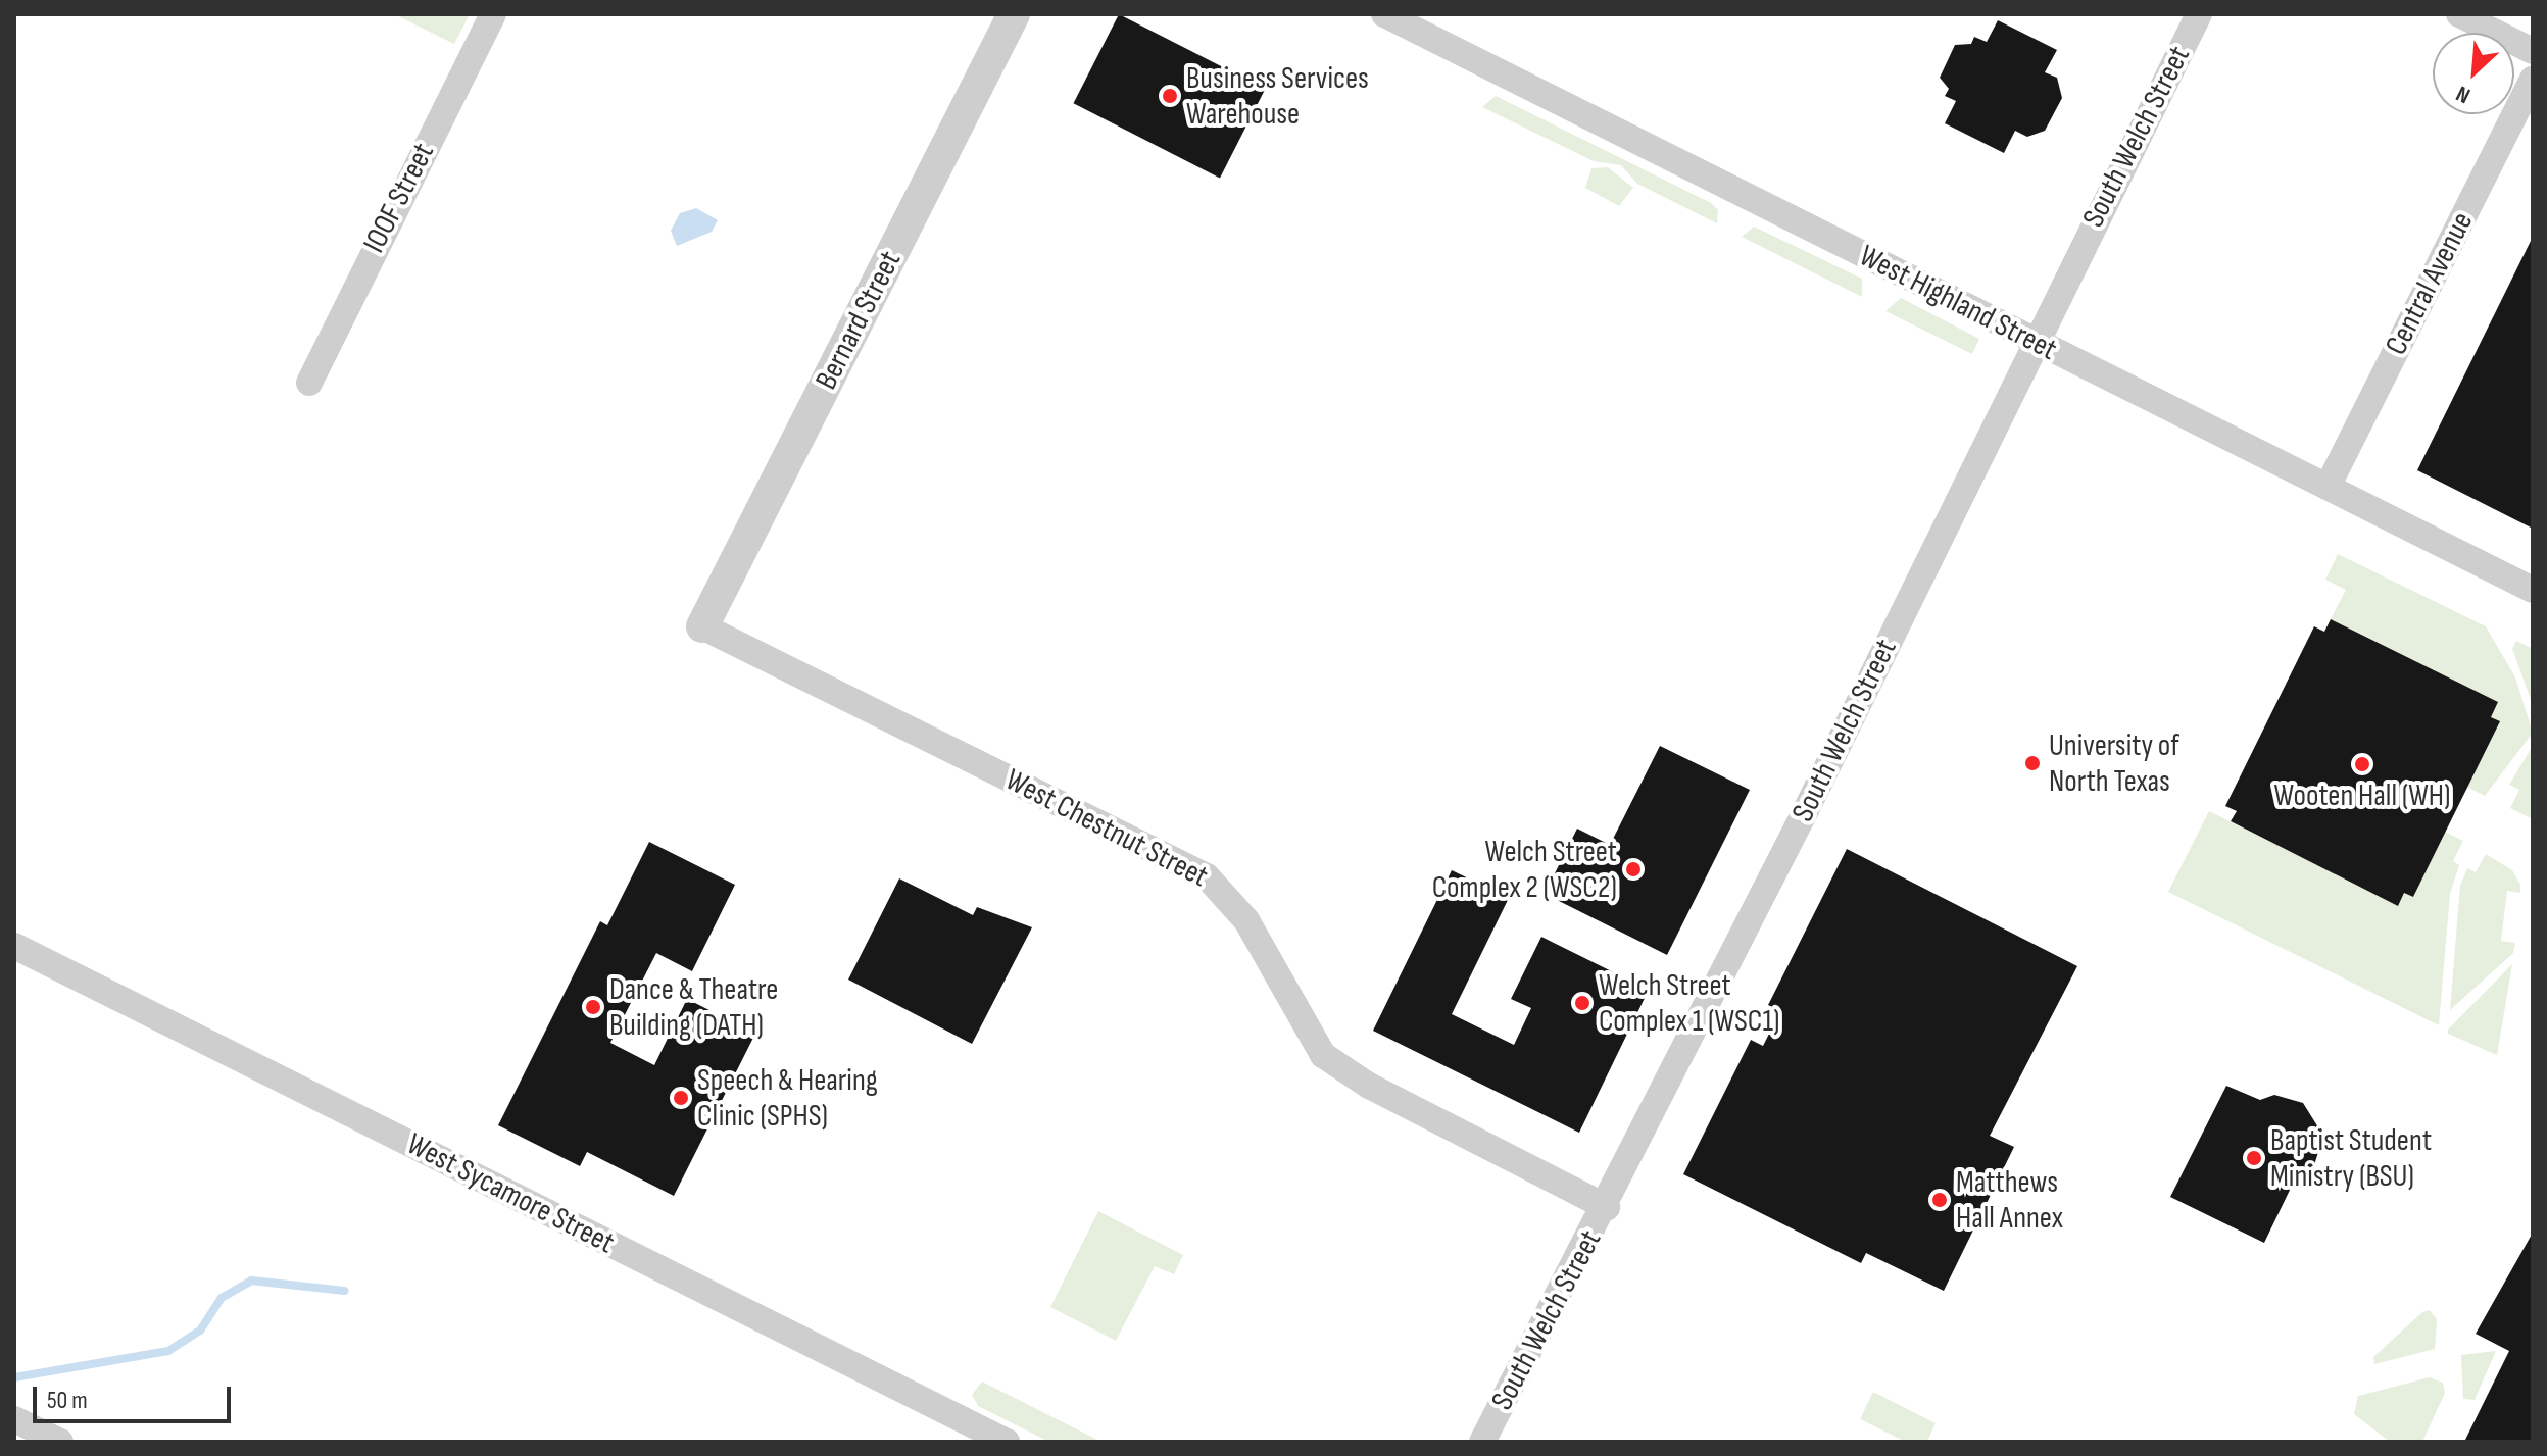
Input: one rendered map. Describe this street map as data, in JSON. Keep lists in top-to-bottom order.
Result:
{
  "streets": {
    "street": [
      "South Welch Street",
      "IOOF Street",
      "Central Avenue",
      "West Highland Street",
      "Bernard Street",
      "West Chestnut Street",
      "West Sycamore Street"
    ]
  },
  "crossings": [
    ["South Welch Street", "West Highland Street"],
    ["South Welch Street", "West Chestnut Street"],
    ["Central Avenue", "West Highland Street"],
    ["Bernard Street", "West Chestnut Street"]
  ],
  "places": [
    "Business Services Warehouse",
    "University of North Texas",
    "Wooten Hall (WH)",
    "Welch Street Complex 2 (WSC2)",
    "Welch Street Complex 1 (WSC1)",
    "Dance & Theatre Building (DATH)",
    "Speech & Hearing Clinic (SPHS)",
    "Baptist Student Ministry (BSU)",
    "Matthews Hall Annex"
  ],
  "scale_bar": "50 m",
  "north": "bottom left"
}
